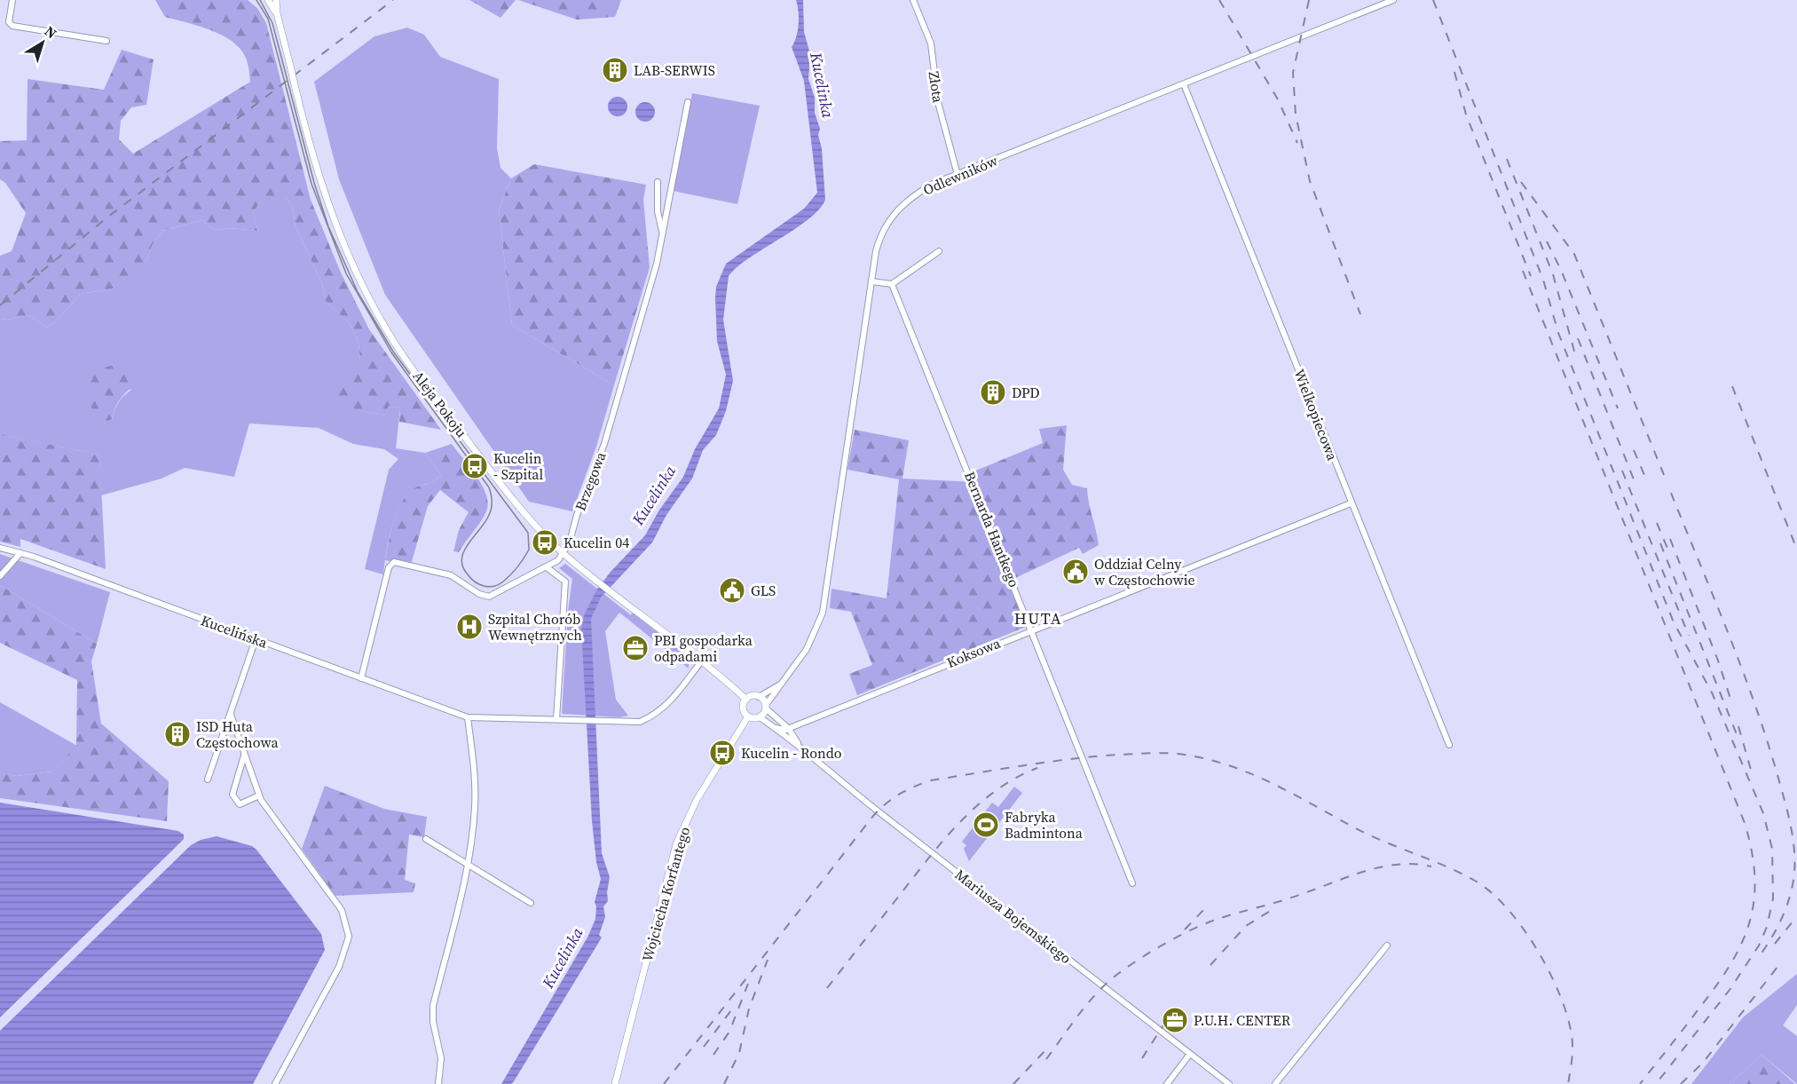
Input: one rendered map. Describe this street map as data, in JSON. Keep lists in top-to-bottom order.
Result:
{
  "streets": {
    "street": [
      "Złota",
      "Odlewników",
      "Aleja Pokoju",
      "Wielkopiecowa",
      "Brzegowa",
      "Bernarda Hantkego",
      "Kucelińska",
      "Koksowa",
      "Wojciecha Korfantego",
      "Mariusza Bojemskiego"
    ]
  },
  "crossings": [
    ["Złota", "Odlewników"],
    ["Odlewników", "Aleja Pokoju"],
    ["Odlewników", "Wielkopiecowa"],
    ["Odlewników", "Wojciecha Korfantego"],
    ["Odlewników", "Mariusza Bojemskiego"],
    ["Aleja Pokoju", "Brzegowa"],
    ["Aleja Pokoju", "Kucelińska"],
    ["Aleja Pokoju", "Wojciecha Korfantego"],
    ["Aleja Pokoju", "Mariusza Bojemskiego"],
    ["Wielkopiecowa", "Koksowa"],
    ["Brzegowa", "Kucelińska"],
    ["Bernarda Hantkego", "Koksowa"],
    ["Koksowa", "Mariusza Bojemskiego"],
    ["Wojciecha Korfantego", "Mariusza Bojemskiego"]
  ],
  "districts": ["HUTA"],
  "water": ["Kucelinka"],
  "places": {
    "building": ["LAB-SERWIS", "DPD", "ISD Huta Częstochowa"],
    "bus stop": ["Kucelin - Szpital", "Kucelin 04", "Kucelin - Rondo"],
    "public building": ["Oddział Celny w Częstochowie", "GLS"],
    "hospital": ["Szpital Chorób Wewnętrznych"],
    "office": ["PBI gospodarka odpadami", "P.U.H. CENTER"],
    "sports": ["Fabryka Badmintona"]
  },
  "north": "top right"
}
